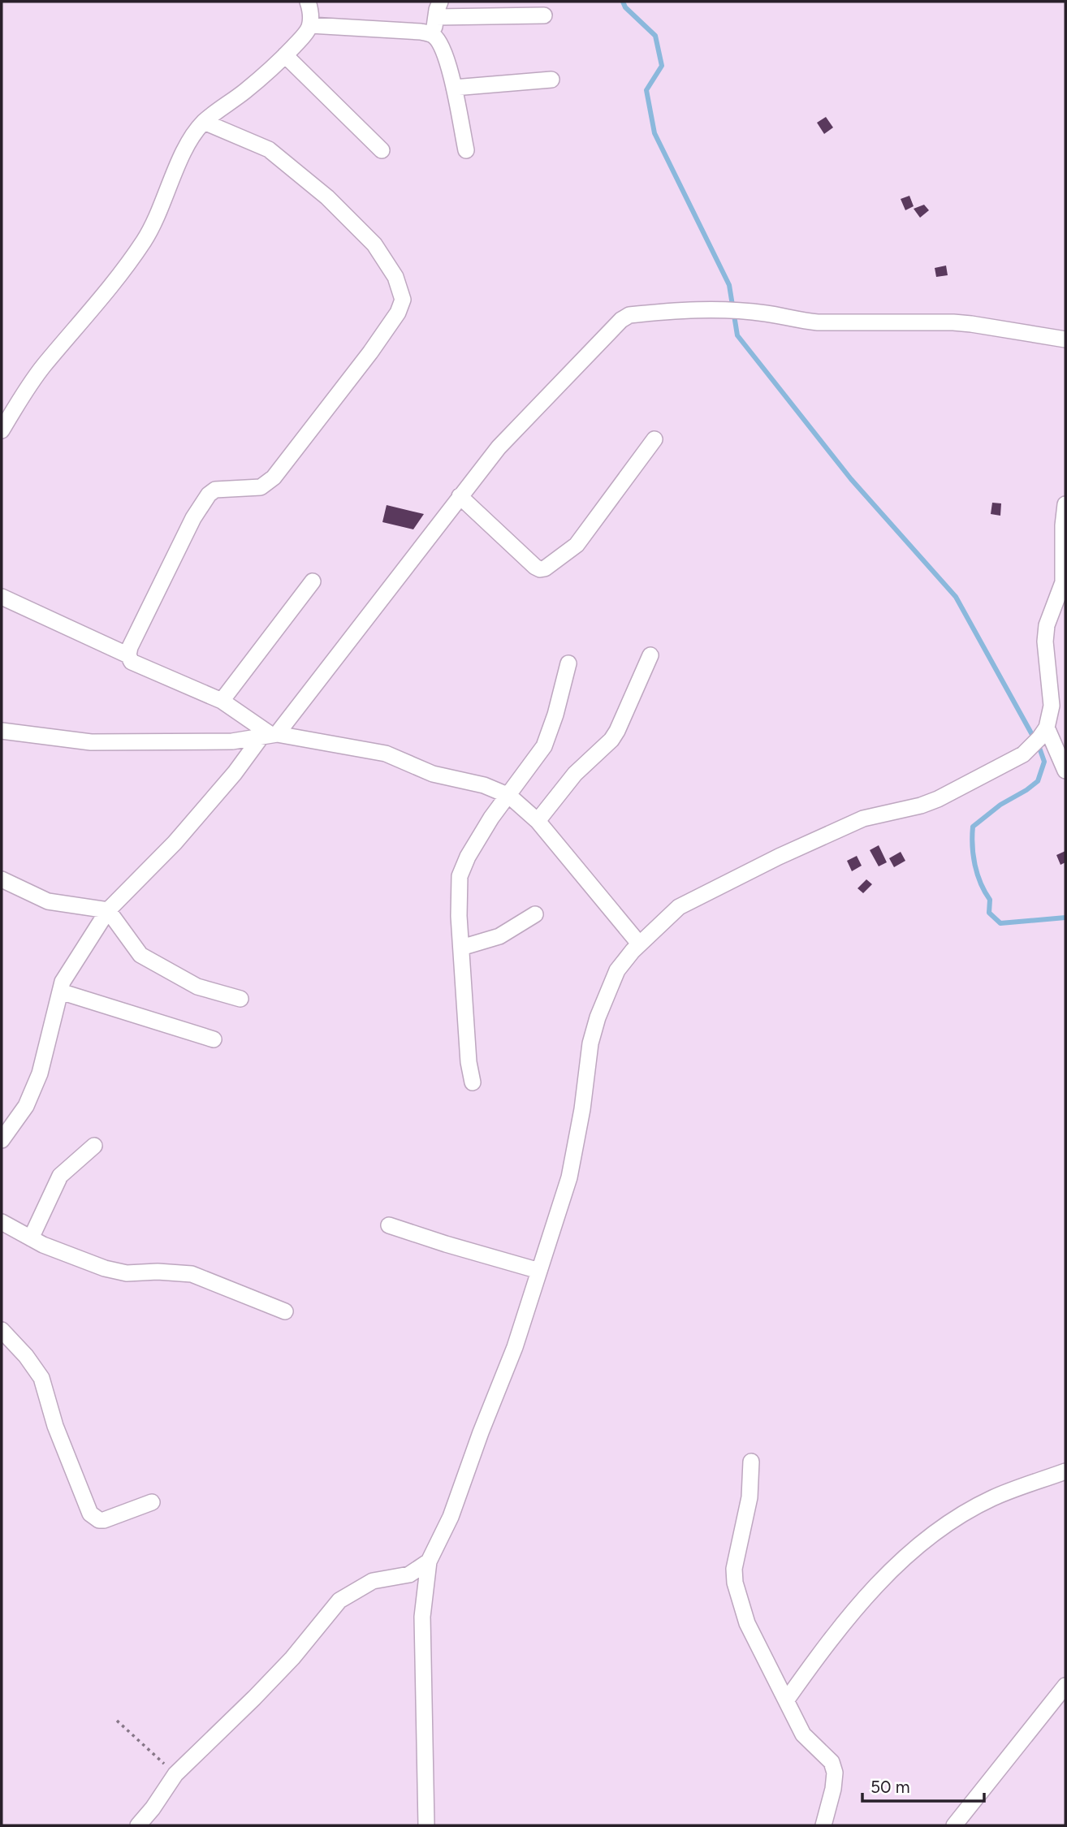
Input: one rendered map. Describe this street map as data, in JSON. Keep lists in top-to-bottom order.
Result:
{
  "scale_bar": "50 m"
}
